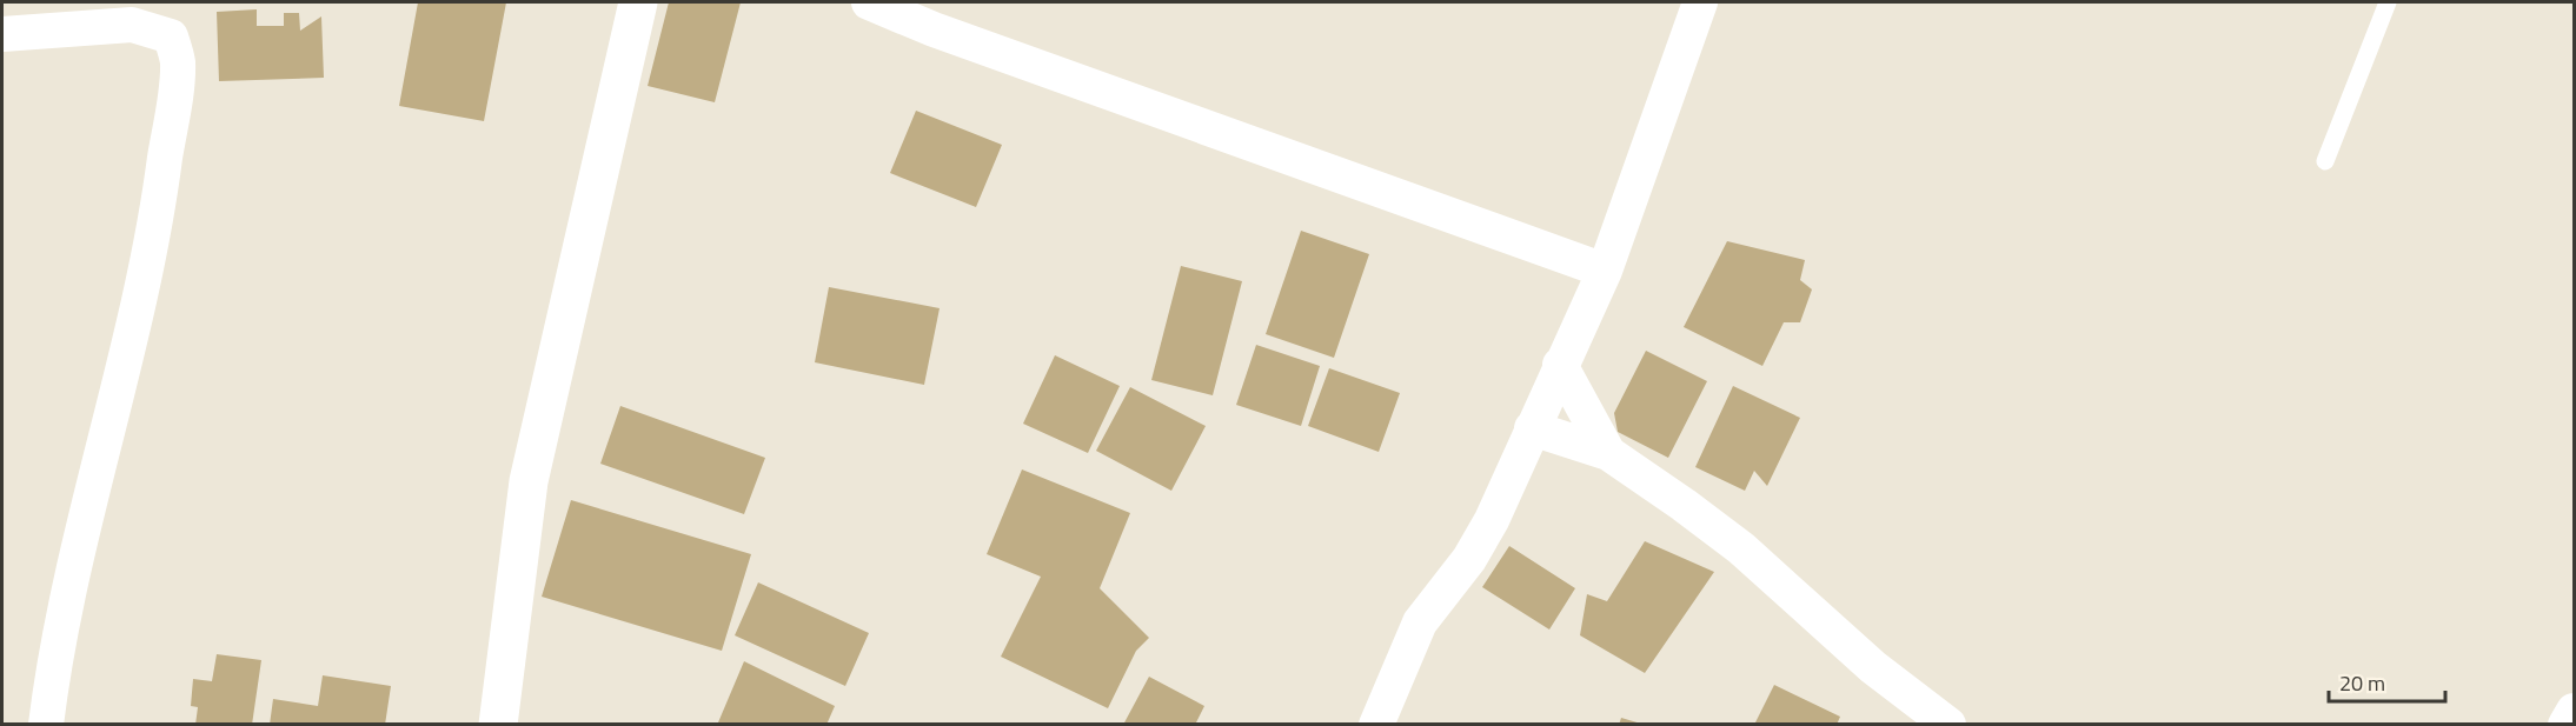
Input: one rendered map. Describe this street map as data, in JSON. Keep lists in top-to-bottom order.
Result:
{
  "scale_bar": "20 m"
}
